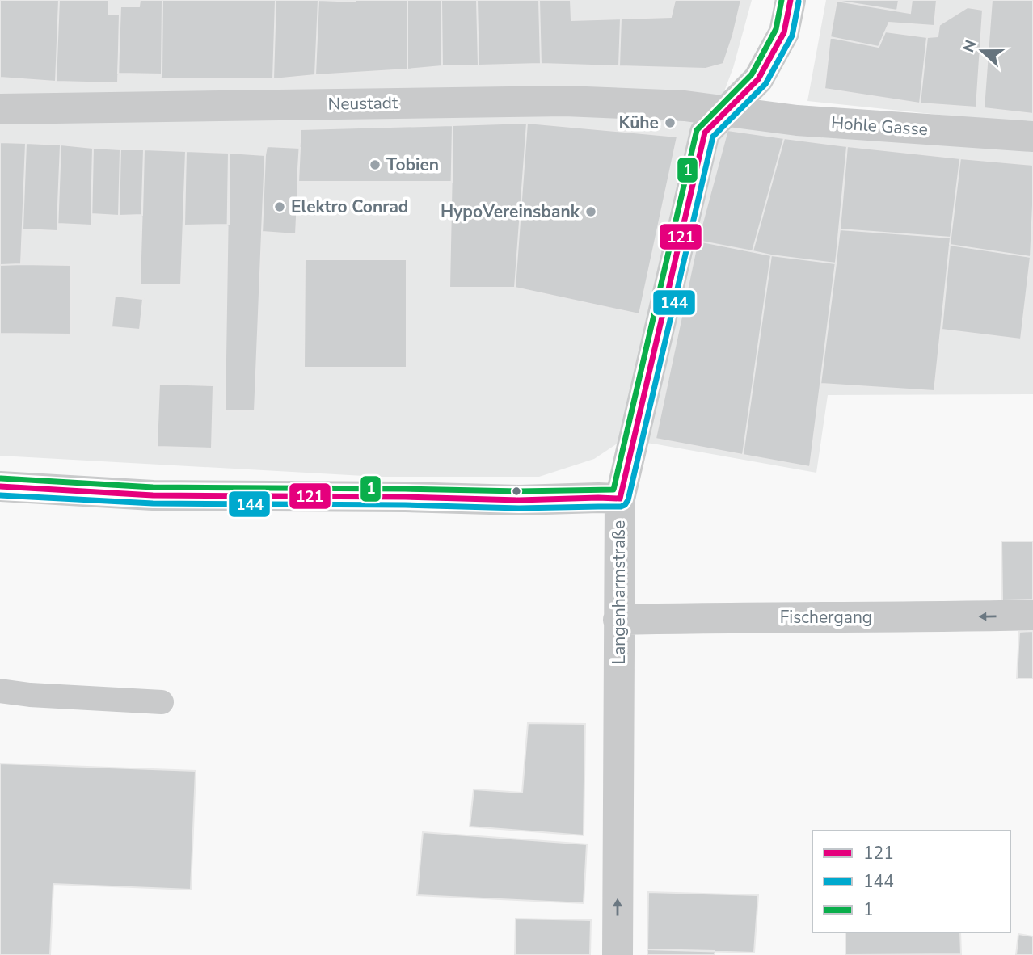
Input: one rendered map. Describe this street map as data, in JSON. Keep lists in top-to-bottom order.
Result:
{
  "streets": {
    "street": [
      "Neustadt",
      "Hohle Gasse",
      "Langenharmstraße",
      "Fischergang"
    ]
  },
  "crossings": [
    ["Neustadt", "Hohle Gasse"],
    ["Neustadt", "Langenharmstraße"],
    ["Hohle Gasse", "Langenharmstraße"],
    ["Langenharmstraße", "Fischergang"]
  ],
  "one_way": ["Fischergang"],
  "places": [
    "Kühe",
    "Tobien",
    "Elektro Conrad",
    "HypoVereinsbank"
  ],
  "lines": ["transit line 121", "transit line 1", "transit line 144"],
  "legend": ["121", "144", "1"],
  "north": "left"
}
